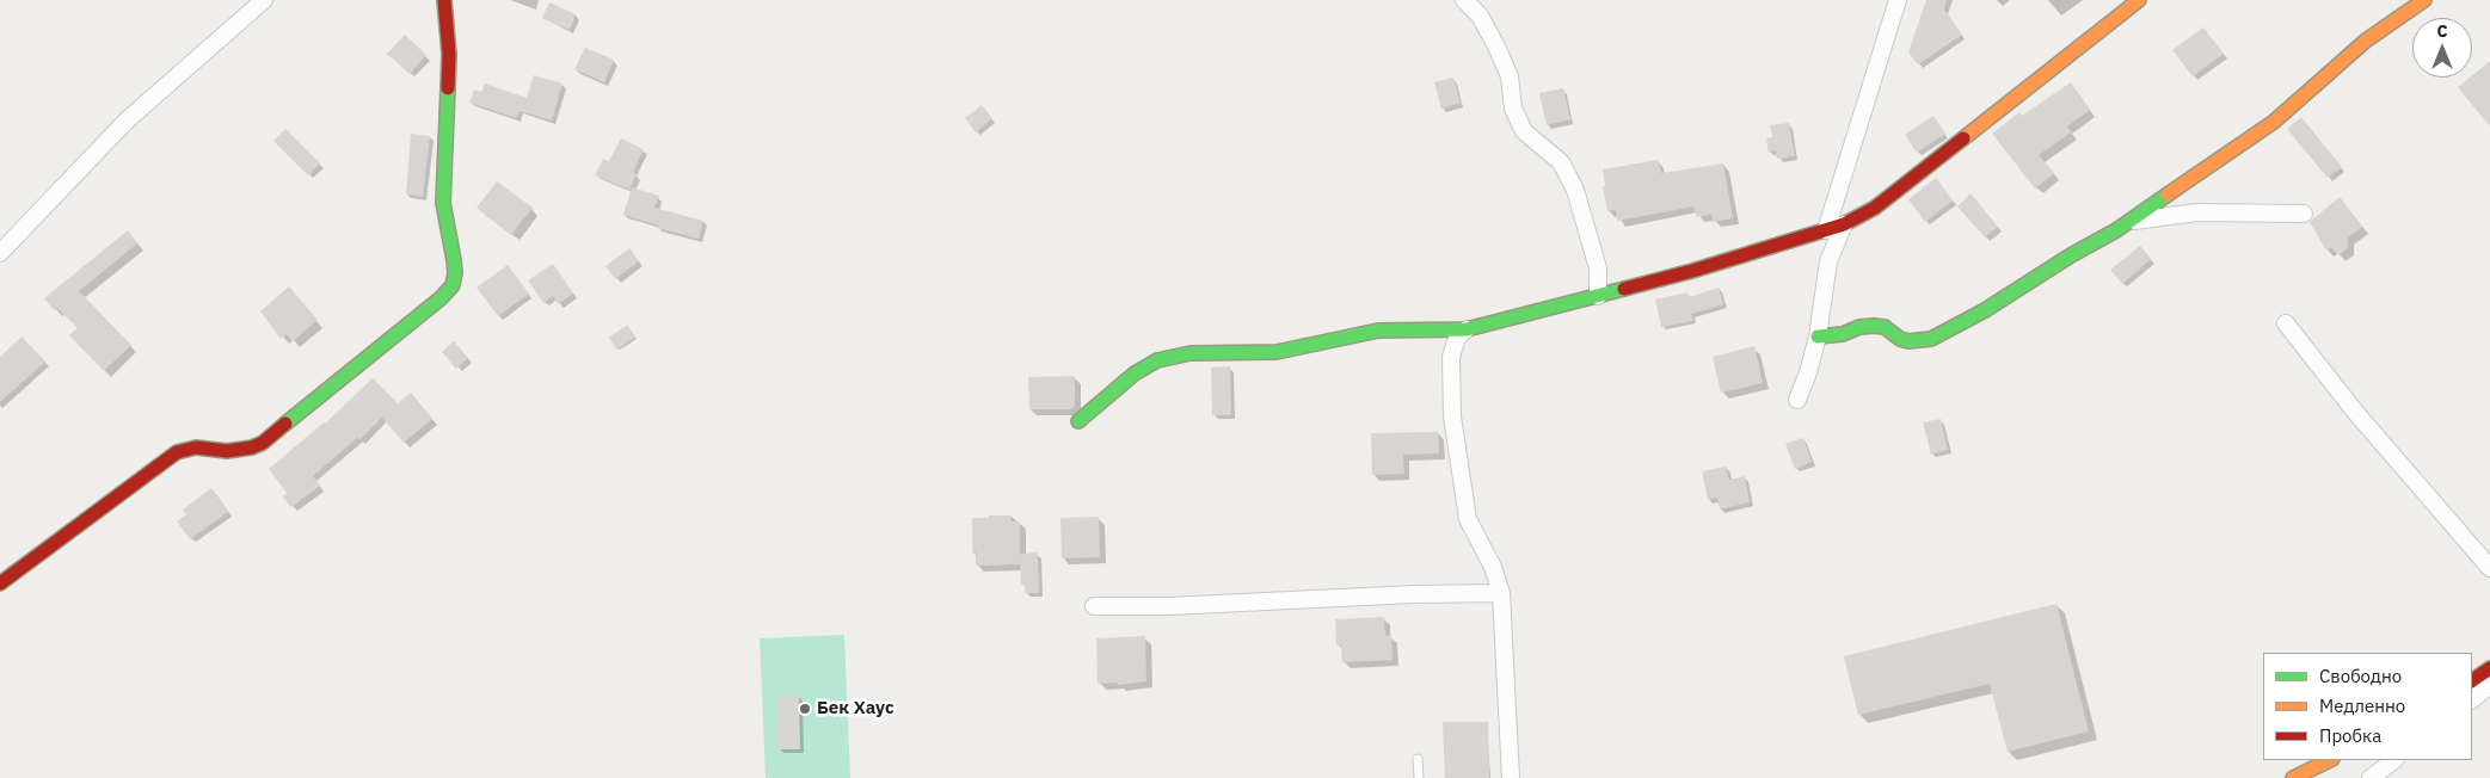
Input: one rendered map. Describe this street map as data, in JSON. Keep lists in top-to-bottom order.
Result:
{
  "places": ["Бек Хаус"],
  "legend": ["Свободно", "Медленно", "Пробка"],
  "north": "top"
}
